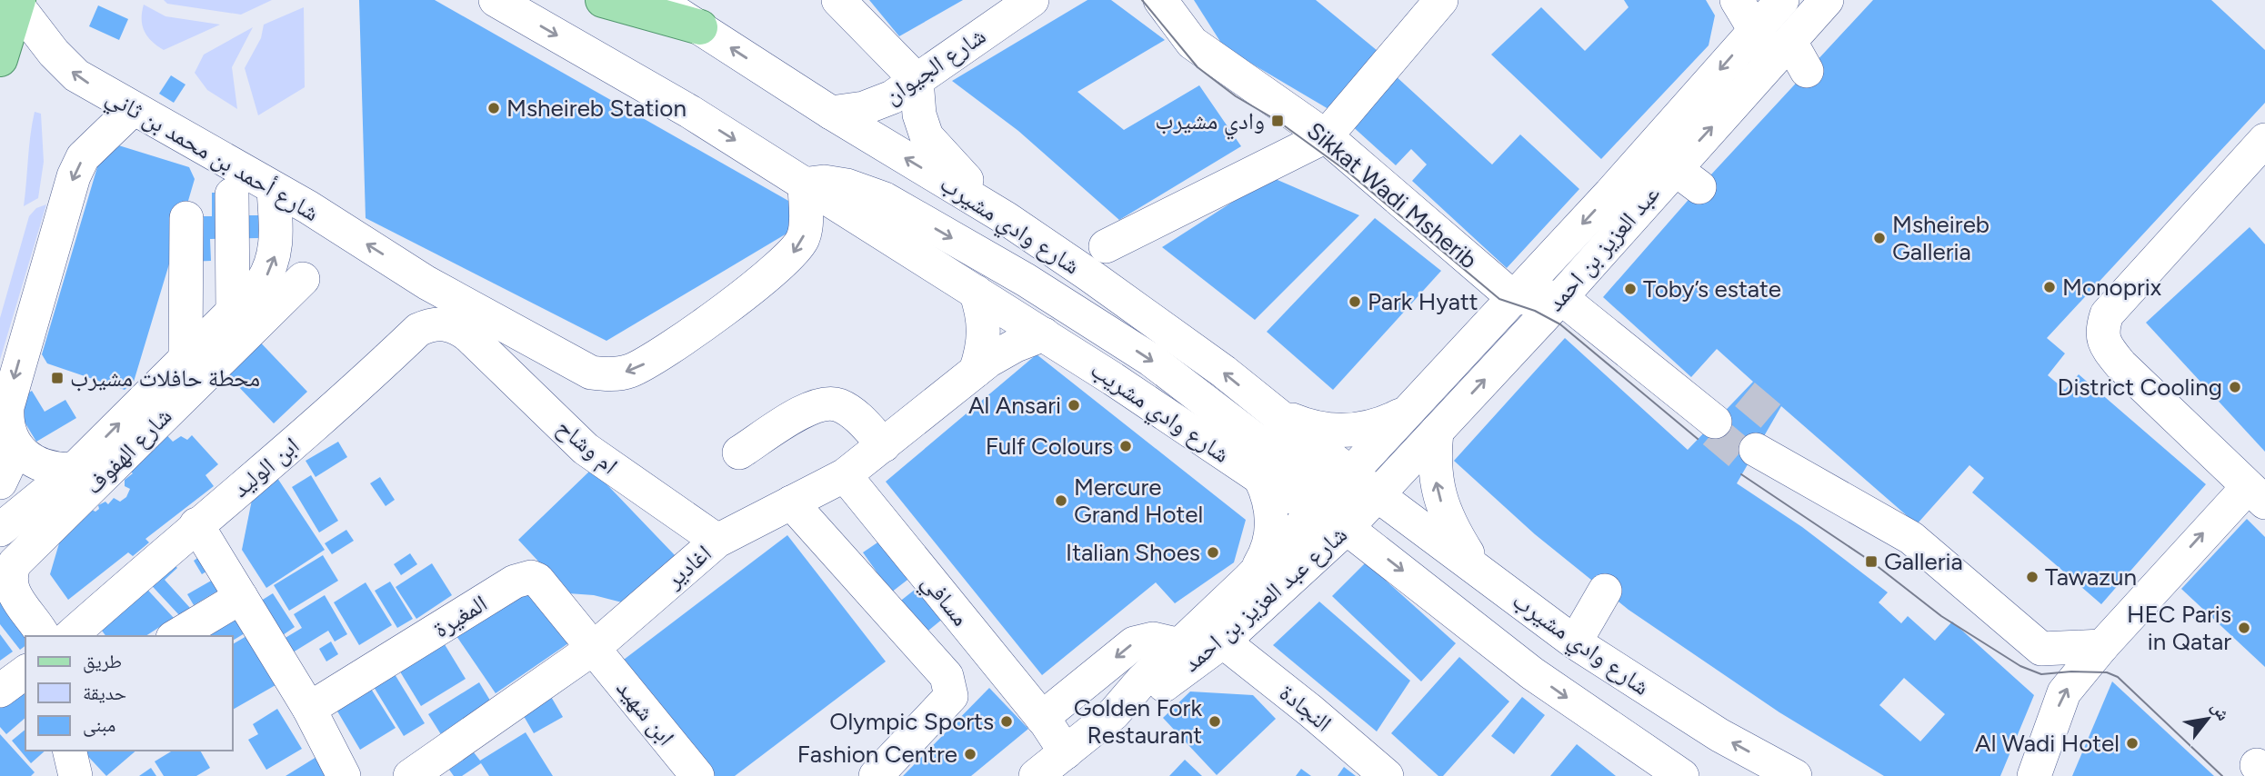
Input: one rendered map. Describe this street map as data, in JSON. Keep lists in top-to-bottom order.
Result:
{
  "streets": {
    "main road": ["شارع أحمد بن محمد بن ثاني"],
    "street": [
      "شارع الجيوان",
      "Sikkat Wadi Msherib",
      "شارع وادي مشيرب",
      "عبد العزيز بن احمد",
      "شارع وادي مشريب",
      "ام وشاح",
      "شارع الهفوف",
      "ابن الوليد",
      "اغادير",
      "شارع عبد العزيز بن احمد",
      "مسافي",
      "المغيرة",
      "النجادة",
      "ابن شهيد"
    ]
  },
  "crossings": [
    ["شارع الجيوان", "شارع وادي مشيرب"],
    ["Sikkat Wadi Msherib", "عبد العزيز بن احمد"],
    ["شارع وادي مشيرب", "عبد العزيز بن احمد"],
    ["شارع وادي مشيرب", "شارع وادي مشريب"],
    ["شارع وادي مشيرب", "شارع عبد العزيز بن احمد"],
    ["عبد العزيز بن احمد", "شارع وادي مشريب"],
    ["عبد العزيز بن احمد", "شارع عبد العزيز بن احمد"],
    ["شارع وادي مشريب", "اغادير"],
    ["شارع وادي مشريب", "شارع عبد العزيز بن احمد"],
    ["ام وشاح", "ابن الوليد"],
    ["ام وشاح", "اغادير"],
    ["اغادير", "مسافي"],
    ["اغادير", "المغيرة"],
    ["اغادير", "ابن شهيد"],
    ["شارع عبد العزيز بن احمد", "مسافي"],
    ["شارع عبد العزيز بن احمد", "النجادة"],
    ["المغيرة", "ابن شهيد"]
  ],
  "places": {
    "other": [
      "Msheireb Station",
      "Msheireb Galleria",
      "Monoprix",
      "Toby’s estate",
      "Park Hyatt",
      "District Cooling",
      "Al Ansari",
      "Fulf Colours",
      "Mercure Grand Hotel",
      "Italian Shoes",
      "Tawazun",
      "HEC Paris in Qatar",
      "Olympic Sports",
      "Golden Fork Restaurant",
      "Al Wadi Hotel",
      "Fashion Centre"
    ],
    "transit": ["وادي مشيرب", "محطة حافلات مشيرب", "Galleria"]
  },
  "legend": ["طريق", "حديقة", "مبنى"],
  "north": "top right"
}
